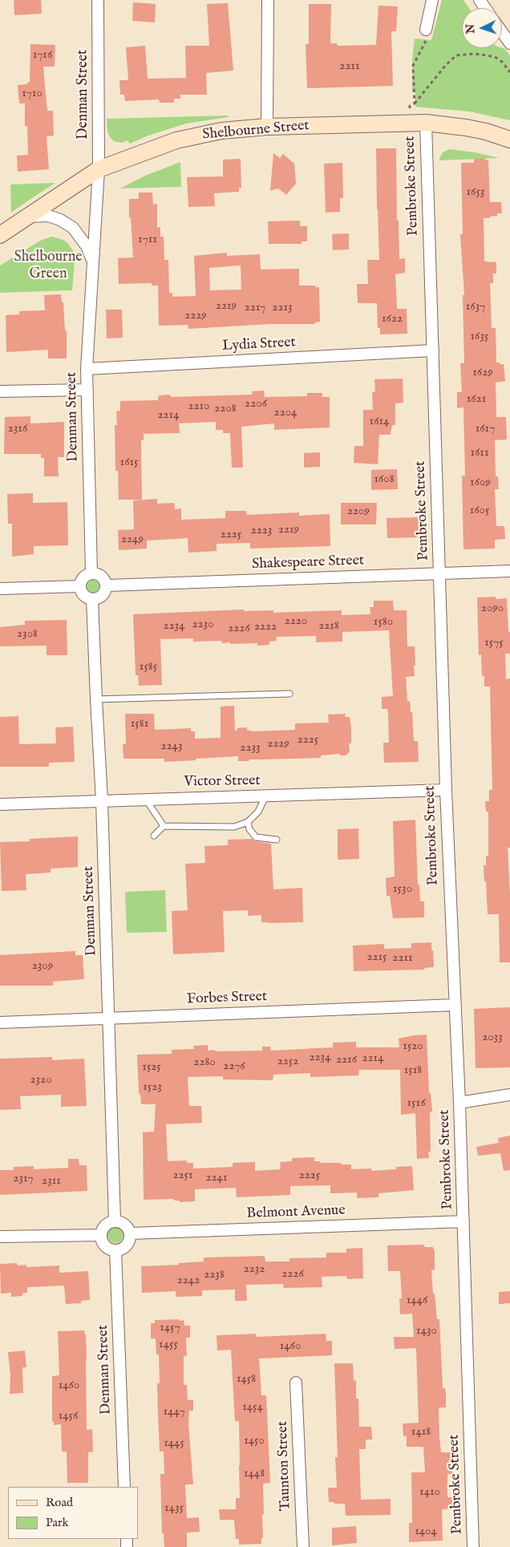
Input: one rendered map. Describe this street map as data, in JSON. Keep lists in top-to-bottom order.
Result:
{
  "streets": {
    "main road": ["Shelbourne Street"],
    "street": [
      "Denman Street",
      "Pembroke Street",
      "Lydia Street",
      "Shakespeare Street",
      "Victor Street",
      "Forbes Street",
      "Belmont Avenue",
      "Taunton Street"
    ]
  },
  "crossings": [
    ["Denman Street", "Shelbourne Street"],
    ["Denman Street", "Lydia Street"],
    ["Denman Street", "Shakespeare Street"],
    ["Denman Street", "Victor Street"],
    ["Denman Street", "Forbes Street"],
    ["Denman Street", "Belmont Avenue"],
    ["Shelbourne Street", "Pembroke Street"],
    ["Pembroke Street", "Lydia Street"],
    ["Pembroke Street", "Shakespeare Street"],
    ["Pembroke Street", "Victor Street"],
    ["Pembroke Street", "Forbes Street"],
    ["Pembroke Street", "Belmont Avenue"]
  ],
  "parks": ["Shelbourne Green"],
  "house_numbers": [
    "1716",
    "2211",
    "1710",
    "1653",
    "1711",
    "2219",
    "1637",
    "2217",
    "2213",
    "2229",
    "1622",
    "1635",
    "1629",
    "1621",
    "2206",
    "2210",
    "2208",
    "2204",
    "2214",
    "1614",
    "2316",
    "1617",
    "1611",
    "1615",
    "1608",
    "1609",
    "1605",
    "2209",
    "2219",
    "2223",
    "2225",
    "2249",
    "2090",
    "2220",
    "1580",
    "2230",
    "2234",
    "2218",
    "2222",
    "2226",
    "2308",
    "1575",
    "1585",
    "1581",
    "2225",
    "2229",
    "2243",
    "2233",
    "1530",
    "2215",
    "2211",
    "2309",
    "2033",
    "1520",
    "2234",
    "2214",
    "2216",
    "2252",
    "2280",
    "2276",
    "1525",
    "1518",
    "2320",
    "1523",
    "1516",
    "2251",
    "2225",
    "2241",
    "2317",
    "2311",
    "2232",
    "2226",
    "2238",
    "2242",
    "1446",
    "1457",
    "1430",
    "1455",
    "1460",
    "1458",
    "1460",
    "1454",
    "1447",
    "1456",
    "1418",
    "1450",
    "1445",
    "1448",
    "1410",
    "1435",
    "1404"
  ],
  "legend": ["Road", "Park"],
  "north": "left"
}
